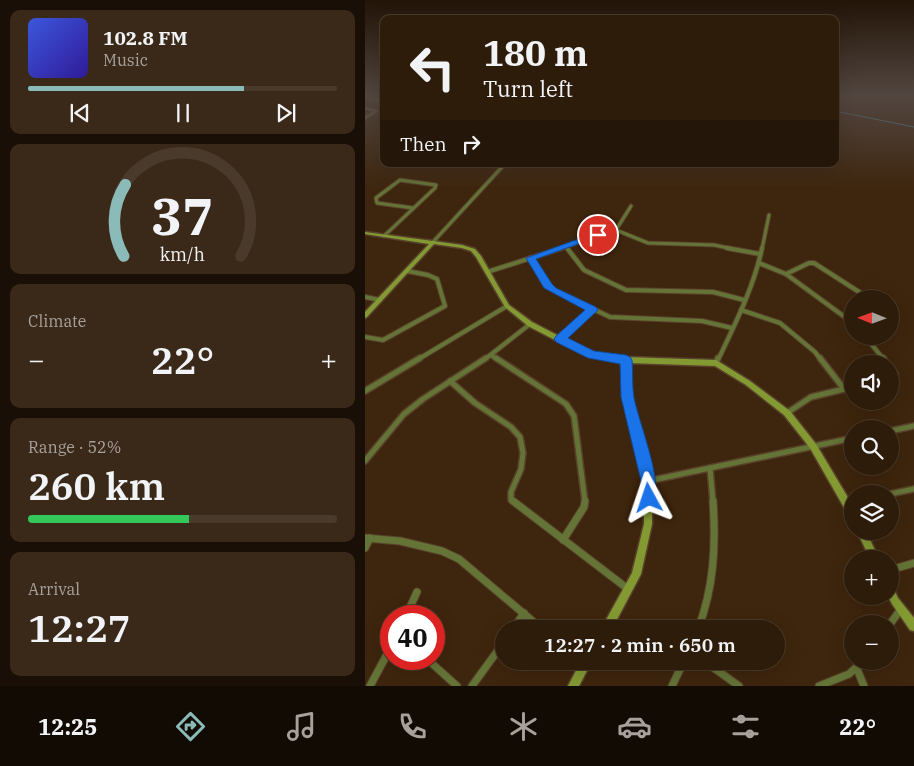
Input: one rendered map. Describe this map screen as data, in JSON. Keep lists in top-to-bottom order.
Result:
{
  "north": "left",
  "page": {
    "turn": ["180 m", "Turn left"],
    "song": ["102.8 FM", "Music"],
    "then": "Then",
    "tile": [
      "Climate",
      ["Range · 52%", "260 km"],
      ["Arrival", "12:27"]
    ],
    "map_buttons": ["+", "−"],
    "heat": ["−", "22°", "+"],
    "limit": "40",
    "trip": "12:27 · 2 min · 650 m",
    "tabs": ["12:25", "22°"],
    "gauge": ["37", "km/h"]
  }
}
